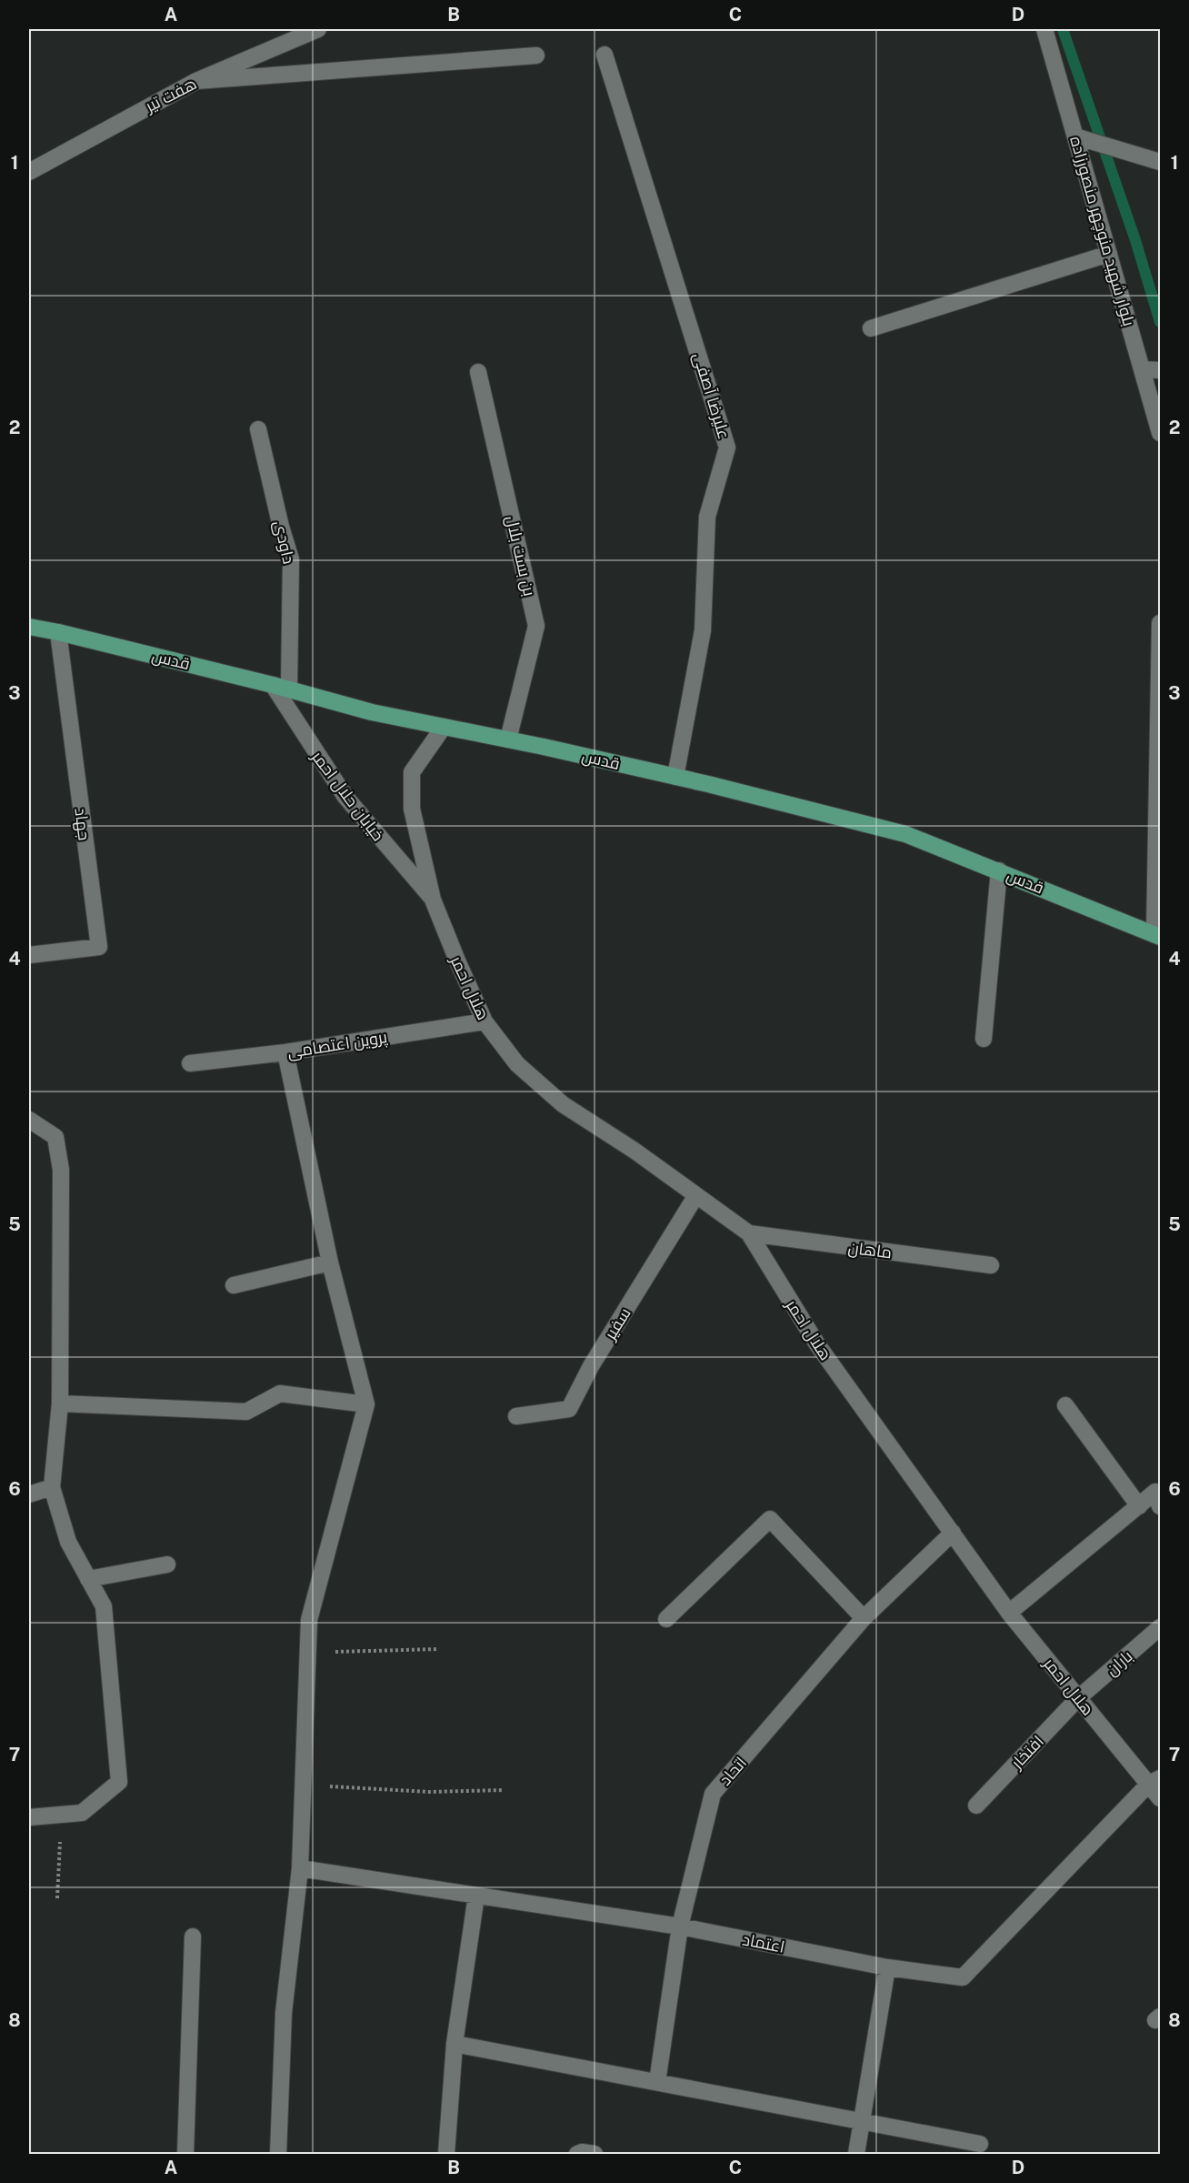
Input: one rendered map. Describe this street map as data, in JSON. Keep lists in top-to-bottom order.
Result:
{
  "streets": {
    "main road": ["قدس"],
    "street": [
      "هفت تیر",
      "بلوار شهید منوچهر منصورزاده",
      "علیرضا آصفی",
      "داودی",
      "بن بست بلال",
      "خیابان حلال احمر",
      "جهاد",
      "هلال احمر",
      "پروین اعتصامی",
      "ماهان",
      "سفیر",
      "باران",
      "افتخار",
      "اتحاد",
      "اعتماد"
    ]
  },
  "crossings": [
    ["علیرضا آصفی", "قدس"],
    ["داودی", "قدس"],
    ["بن بست بلال", "قدس"],
    ["قدس", "خیابان حلال احمر"],
    ["قدس", "جهاد"],
    ["خیابان حلال احمر", "هلال احمر"],
    ["هلال احمر", "پروین اعتصامی"],
    ["هلال احمر", "ماهان"],
    ["هلال احمر", "سفیر"],
    ["هلال احمر", "باران"],
    ["هلال احمر", "افتخار"],
    ["هلال احمر", "اتحاد"],
    ["هلال احمر", "اعتماد"],
    ["باران", "افتخار"],
    ["اتحاد", "اعتماد"]
  ],
  "grid": {
    "columns": [
      "A",
      "B",
      "C",
      "D"
    ],
    "rows": [
      "1",
      "2",
      "3",
      "4",
      "5",
      "6",
      "7",
      "8"
    ]
  }
}
